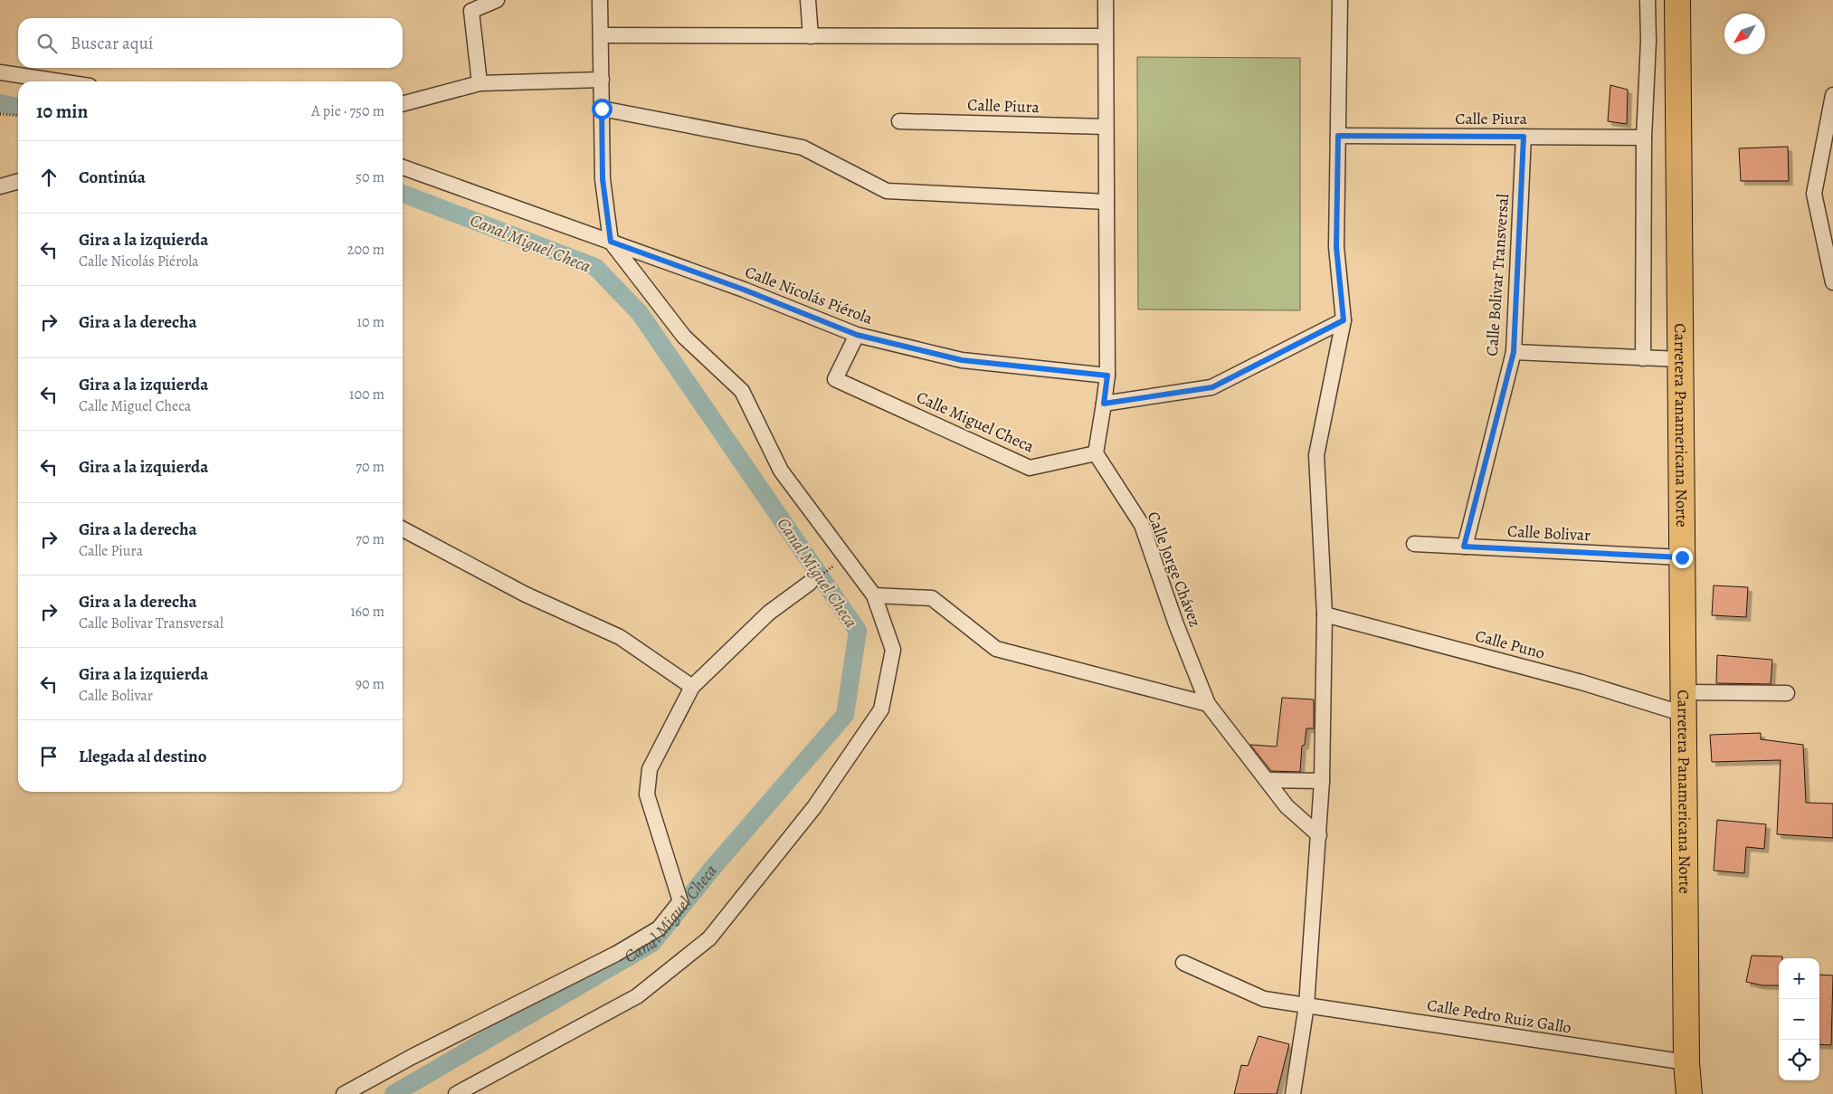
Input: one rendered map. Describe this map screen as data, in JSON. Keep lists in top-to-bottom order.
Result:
{
  "streets": {
    "highway": ["Carretera Panamericana Norte"],
    "street": [
      "Calle Piura",
      "Calle Bolivar Transversal",
      "Calle Nicolás Piérola",
      "Calle Miguel Checa",
      "Calle Bolivar",
      "Calle Jorge Chávez",
      "Calle Puno",
      "Calle Pedro Ruiz Gallo"
    ]
  },
  "crossings": [
    ["Calle Piura", "Calle Bolivar Transversal"],
    ["Calle Bolivar Transversal", "Calle Bolivar"],
    ["Calle Nicolás Piérola", "Calle Miguel Checa"],
    ["Calle Miguel Checa", "Calle Jorge Chávez"],
    ["Carretera Panamericana Norte", "Calle Bolivar"],
    ["Carretera Panamericana Norte", "Calle Puno"],
    ["Carretera Panamericana Norte", "Calle Pedro Ruiz Gallo"]
  ],
  "water": ["Canal Miguel Checa"],
  "north": "bottom left",
  "page": {
    "search": "Buscar aquí",
    "heading": ["10 min", "A pie · 750 m"],
    "list": [
      ["Continúa", "50 m"],
      ["Gira a la izquierda", "Calle Nicolás Piérola", "200 m"],
      ["Gira a la derecha", "10 m"],
      ["Gira a la izquierda", "Calle Miguel Checa", "100 m"],
      ["Gira a la izquierda", "70 m"],
      ["Gira a la derecha", "Calle Piura", "70 m"],
      ["Gira a la derecha", "Calle Bolivar Transversal", "160 m"],
      ["Gira a la izquierda", "Calle Bolivar", "90 m"],
      "Llegada al destino"
    ],
    "map_buttons": ["+", "−"]
  }
}
